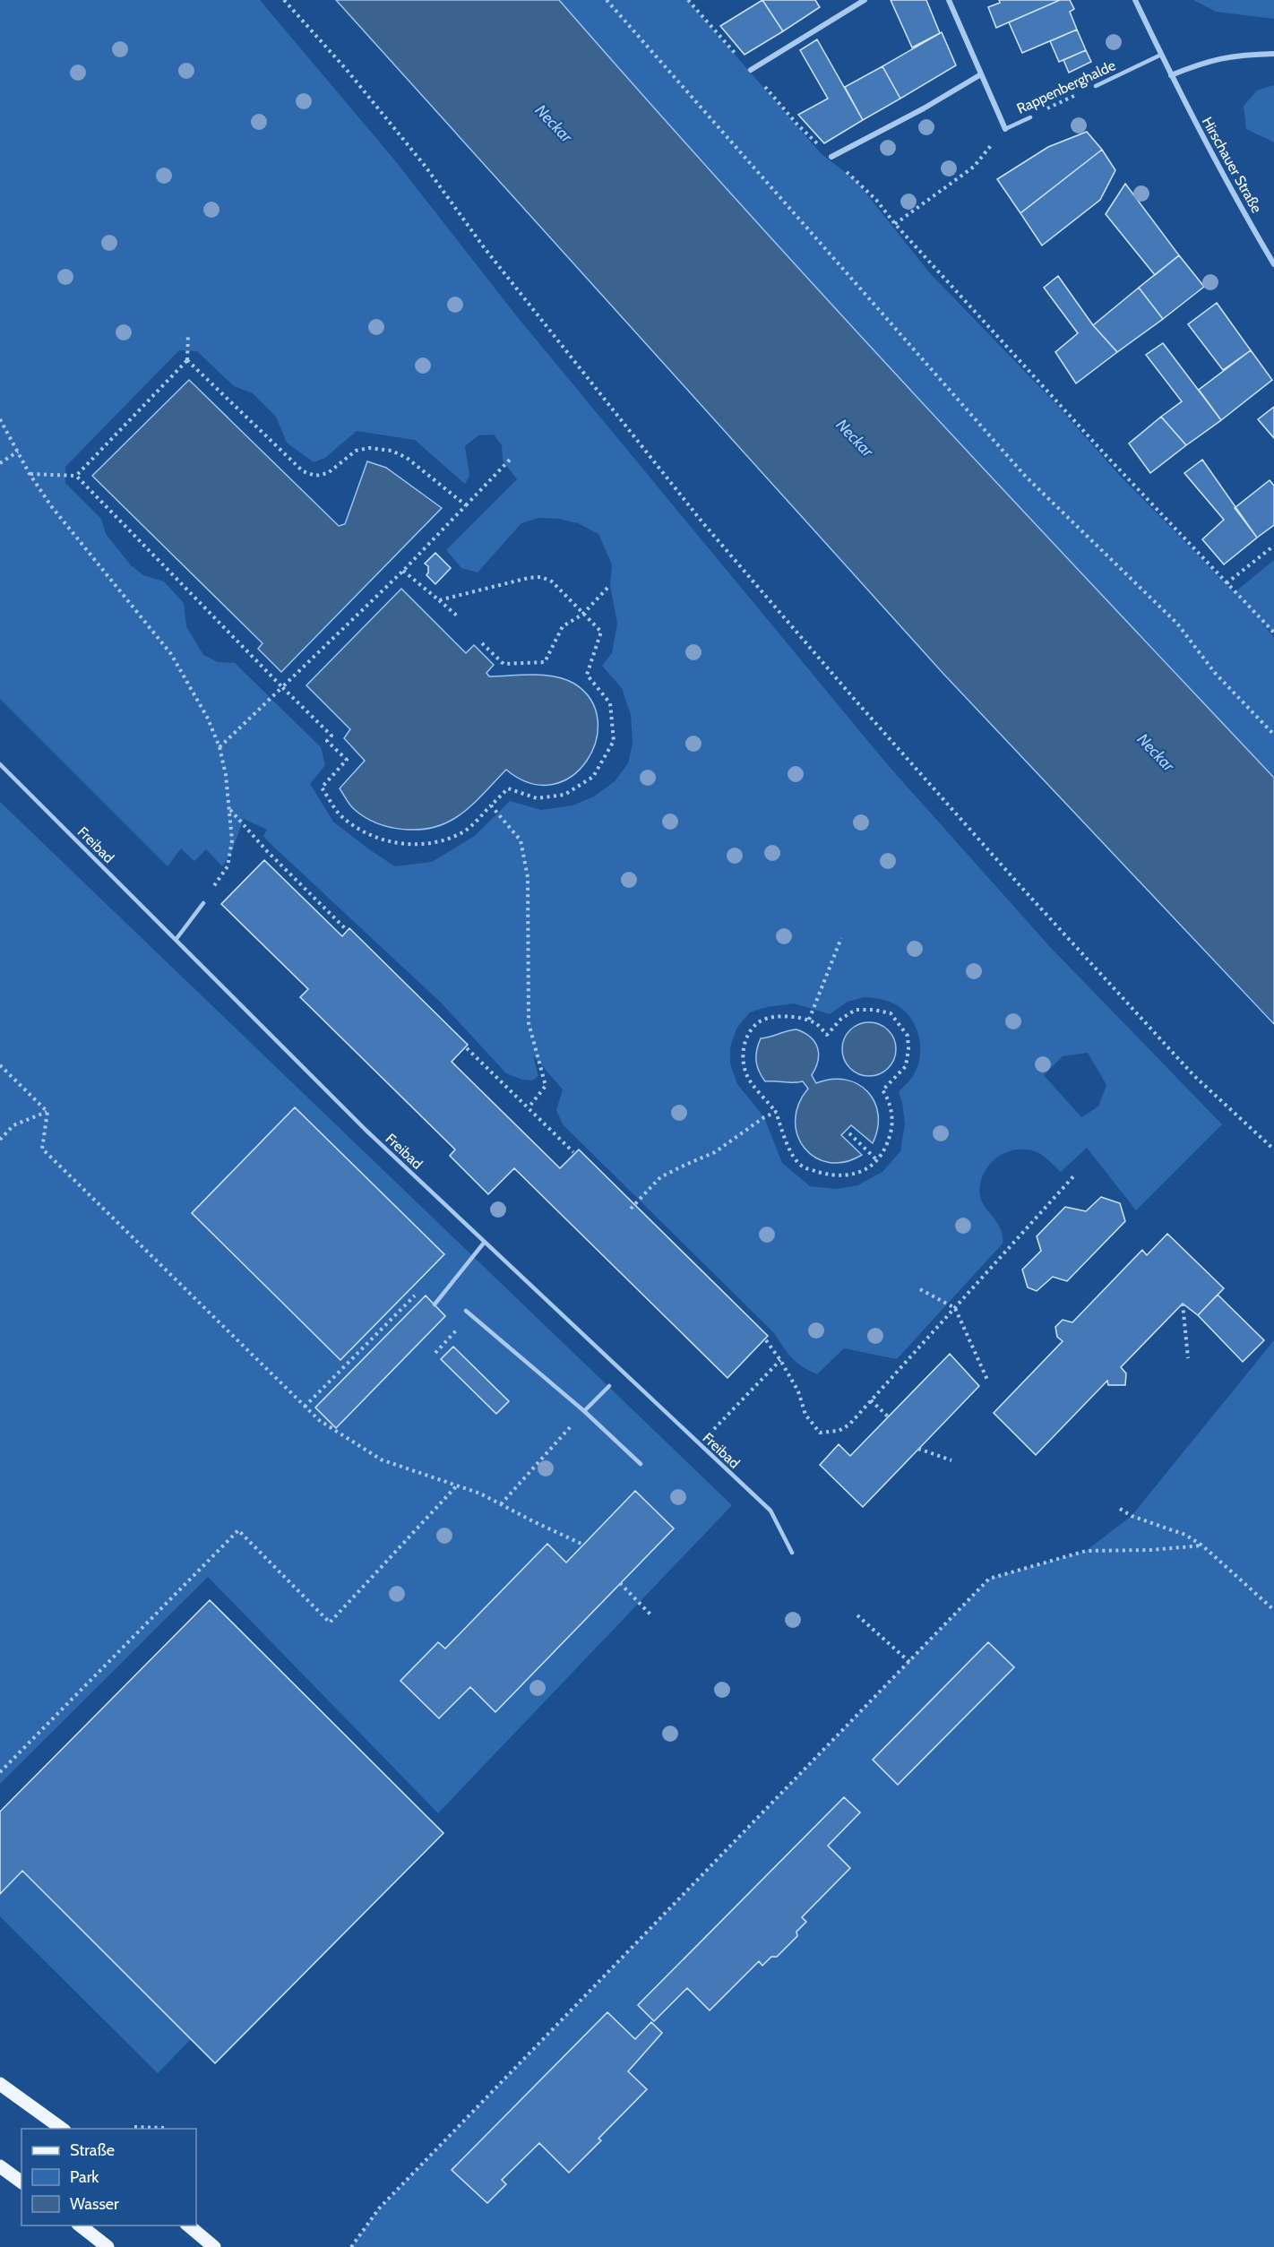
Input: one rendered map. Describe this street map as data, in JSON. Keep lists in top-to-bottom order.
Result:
{
  "streets": {
    "street": ["Rappenberghalde", "Hirschauer Straße"],
    "lane": ["Freibad"]
  },
  "water": ["Neckar"],
  "legend": ["Straße", "Park", "Wasser"]
}
